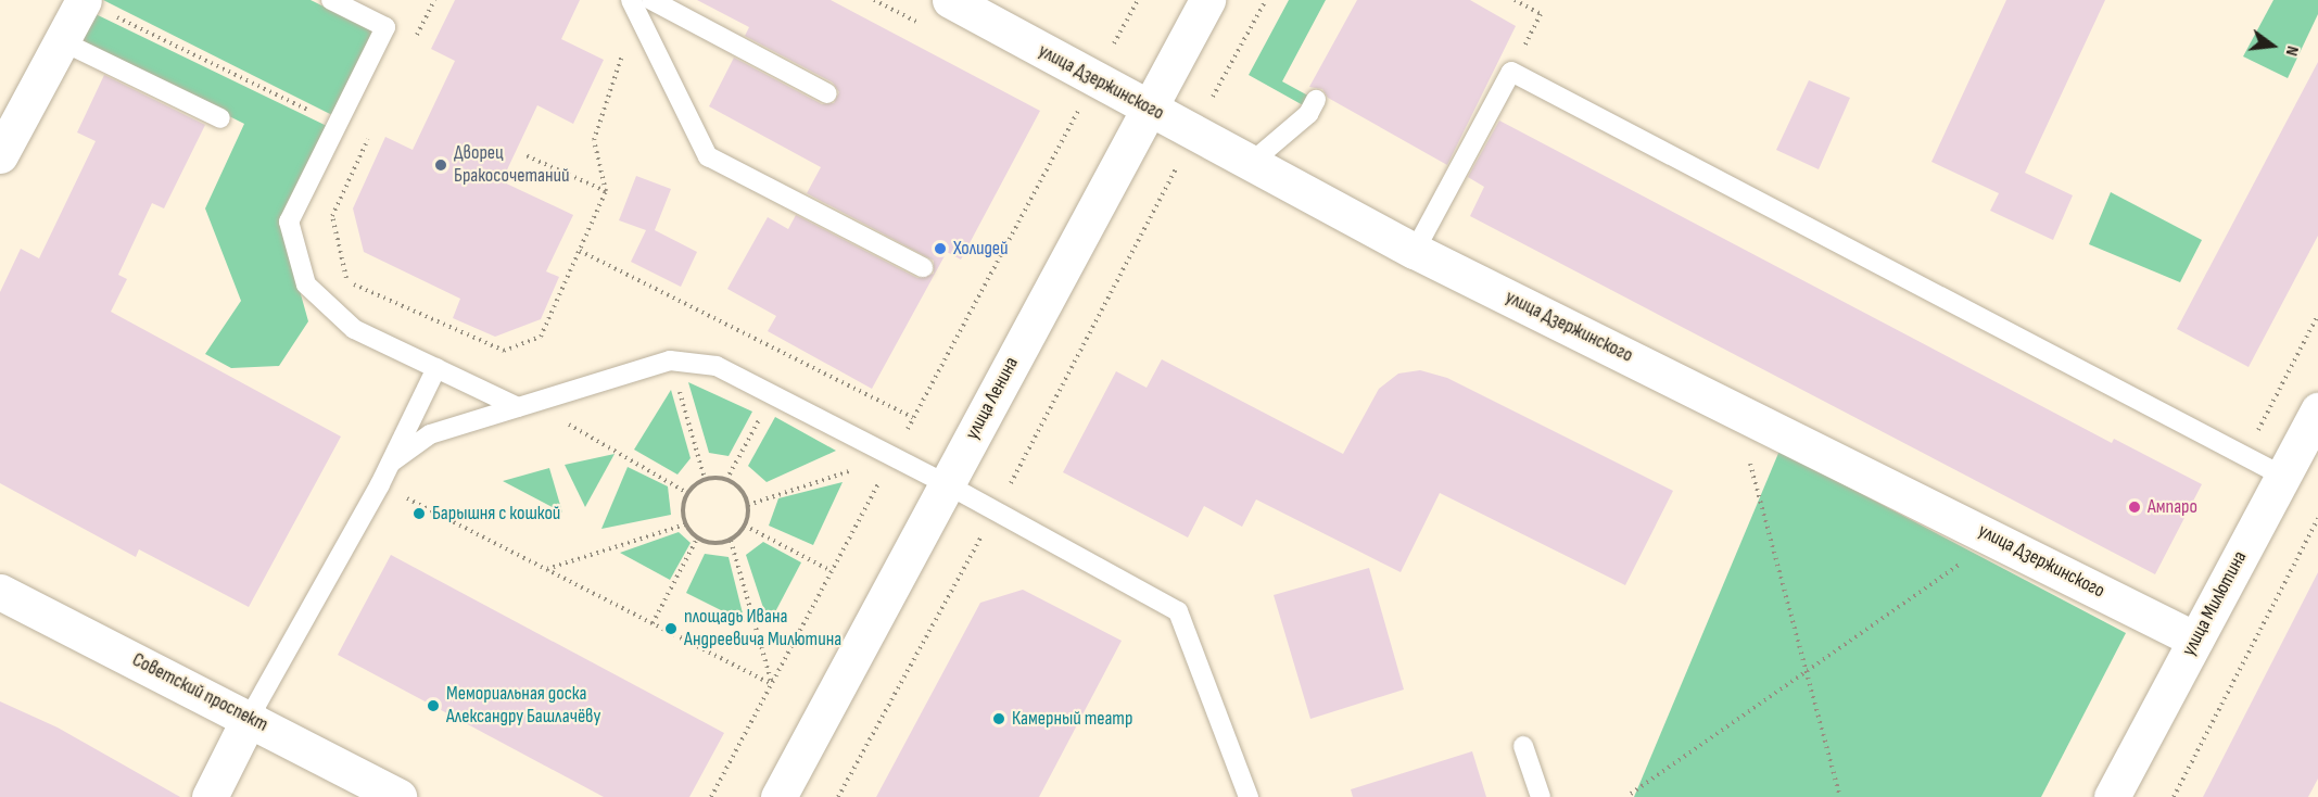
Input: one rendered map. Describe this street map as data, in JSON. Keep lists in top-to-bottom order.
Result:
{
  "streets": {
    "street": [
      "улица Дзержинского",
      "улица Ленина",
      "улица Милютина",
      "Советский проспект"
    ]
  },
  "crossings": [
    ["улица Дзержинского", "улица Ленина"],
    ["улица Дзержинского", "улица Милютина"]
  ],
  "places": [
    "Дворец Бракосочетаний",
    "Холидей",
    "Ампаро",
    "Барышня с кошкой",
    "площадь Ивана Андреевича Милютина",
    "Мемориальная доска Александру Башлачёву",
    "Камерный театр"
  ],
  "north": "right"
}
